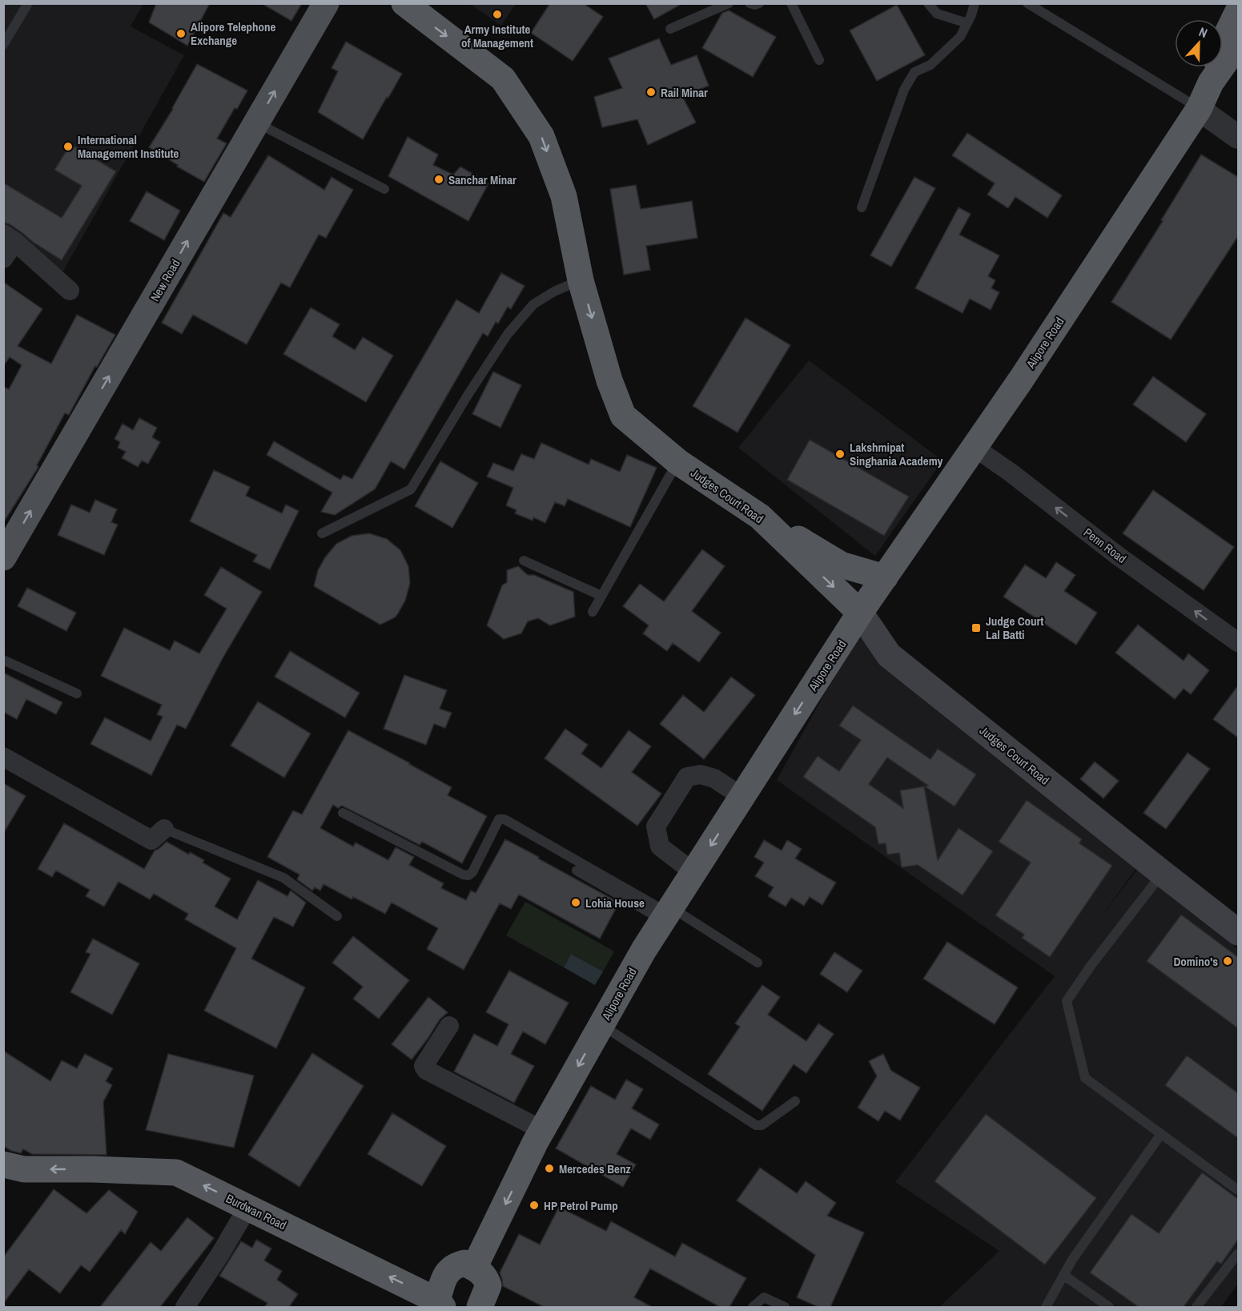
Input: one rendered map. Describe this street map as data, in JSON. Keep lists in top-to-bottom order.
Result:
{
  "streets": {
    "highway": ["Alipore Road", "Judges Court Road", "Burdwan Road"],
    "main road": ["New Road"],
    "street": ["Penn Road"]
  },
  "crossings": [
    ["Alipore Road", "Judges Court Road"],
    ["Alipore Road", "Penn Road"],
    ["Alipore Road", "Burdwan Road"]
  ],
  "one_way": [
    "New Road",
    "Alipore Road",
    "Judges Court Road",
    "Penn Road",
    "Burdwan Road"
  ],
  "places": {
    "other": [
      "Army Institute of Management",
      "Alipore Telephone Exchange",
      "Rail Minar",
      "International Management Institute",
      "Sanchar Minar",
      "Lakshmipat Singhania Academy",
      "Lohia House",
      "Domino's",
      "Mercedes Benz",
      "HP Petrol Pump"
    ],
    "transit": ["Judge Court Lal Batti"]
  },
  "north": "top"
}
